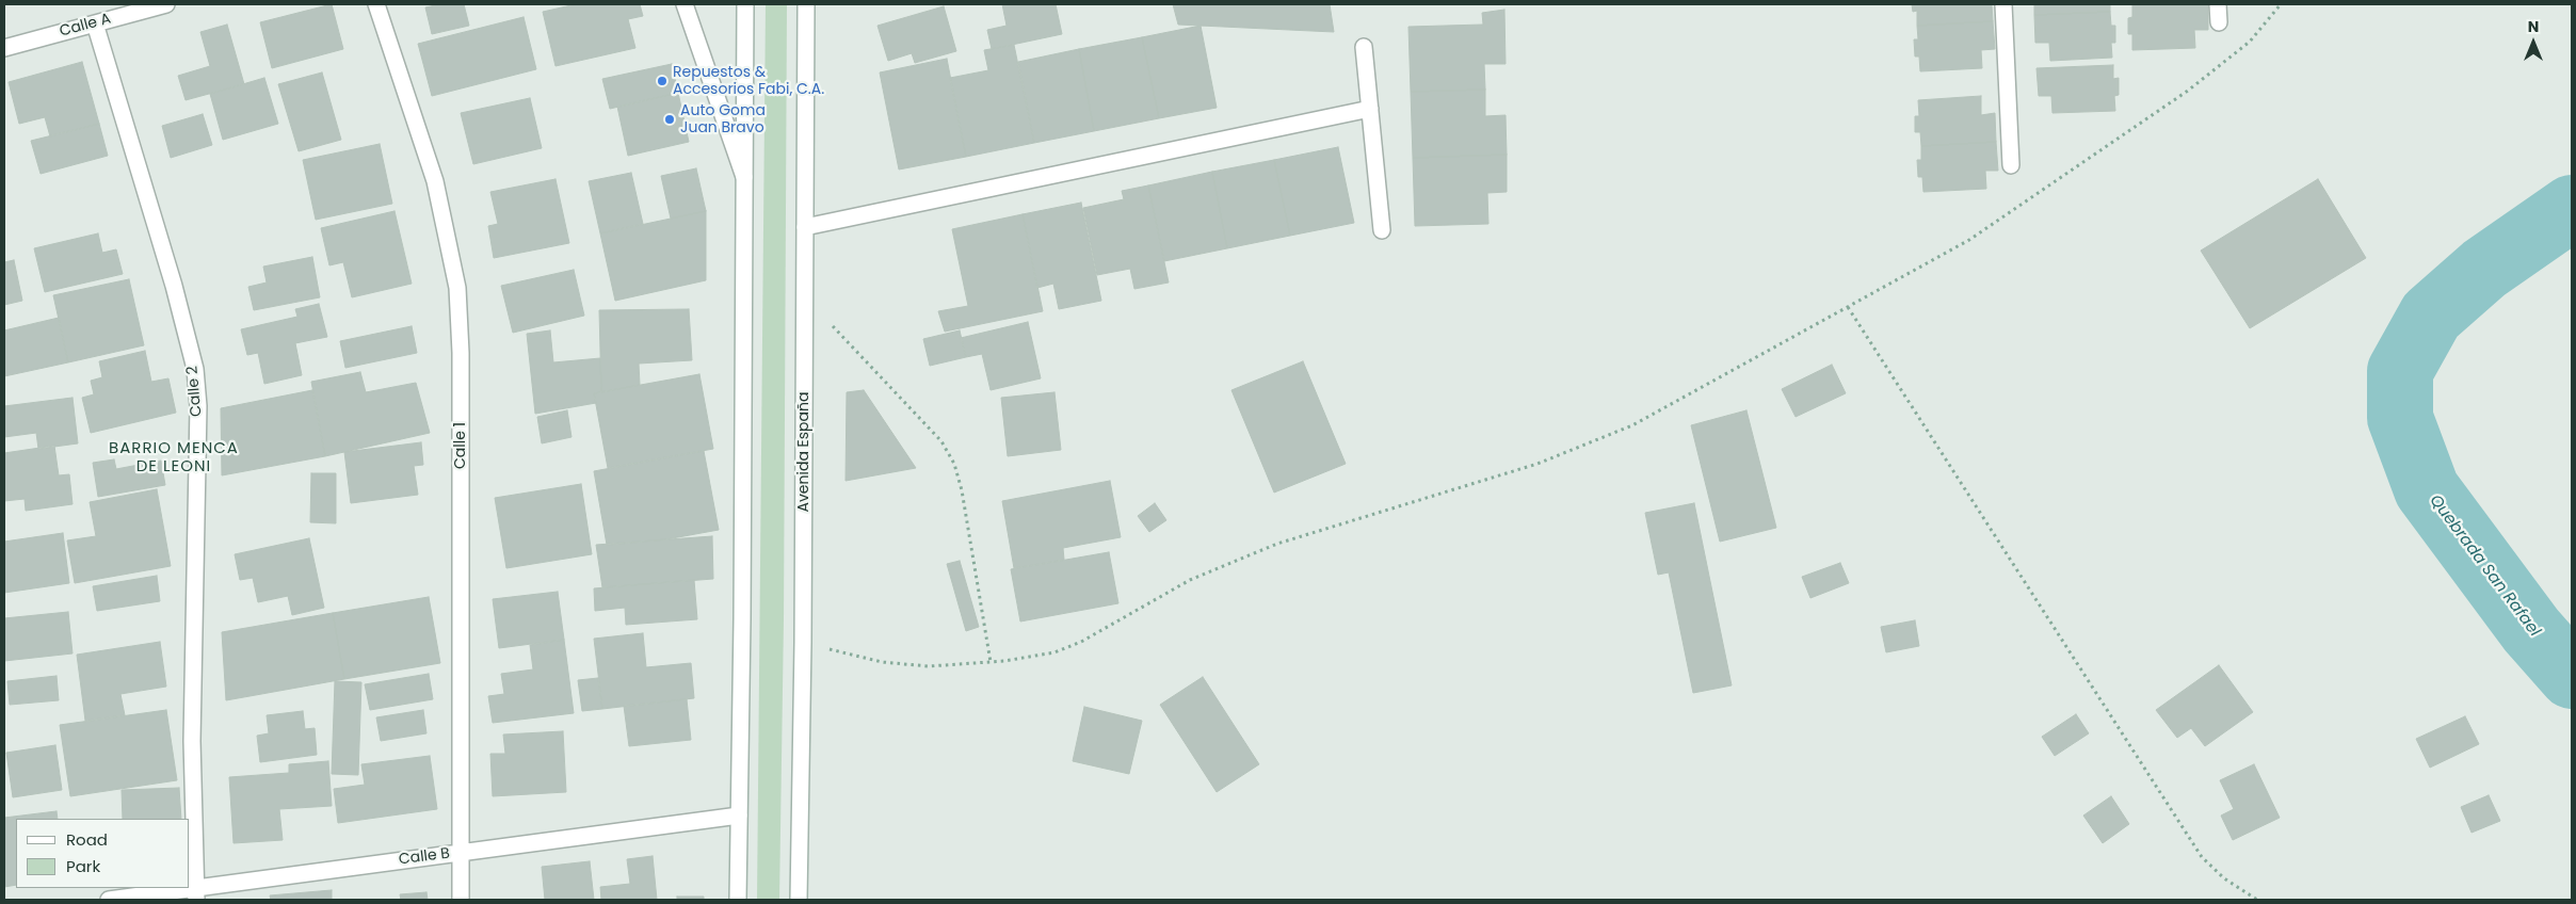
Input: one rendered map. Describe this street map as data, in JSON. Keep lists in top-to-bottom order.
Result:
{
  "streets": {
    "street": [
      "Calle A",
      "Calle 2",
      "Calle 1",
      "Avenida España",
      "Calle B"
    ]
  },
  "crossings": [
    ["Calle A", "Calle 2"],
    ["Calle 2", "Calle B"],
    ["Calle 1", "Calle B"]
  ],
  "districts": ["BARRIO MENCA DE LEONI"],
  "water": ["Quebrada San Rafael"],
  "places": ["Repuestos & Accesorios Fabi, C.A.", "Auto Goma Juan Bravo"],
  "legend": ["Road", "Park"],
  "north": "top"
}
